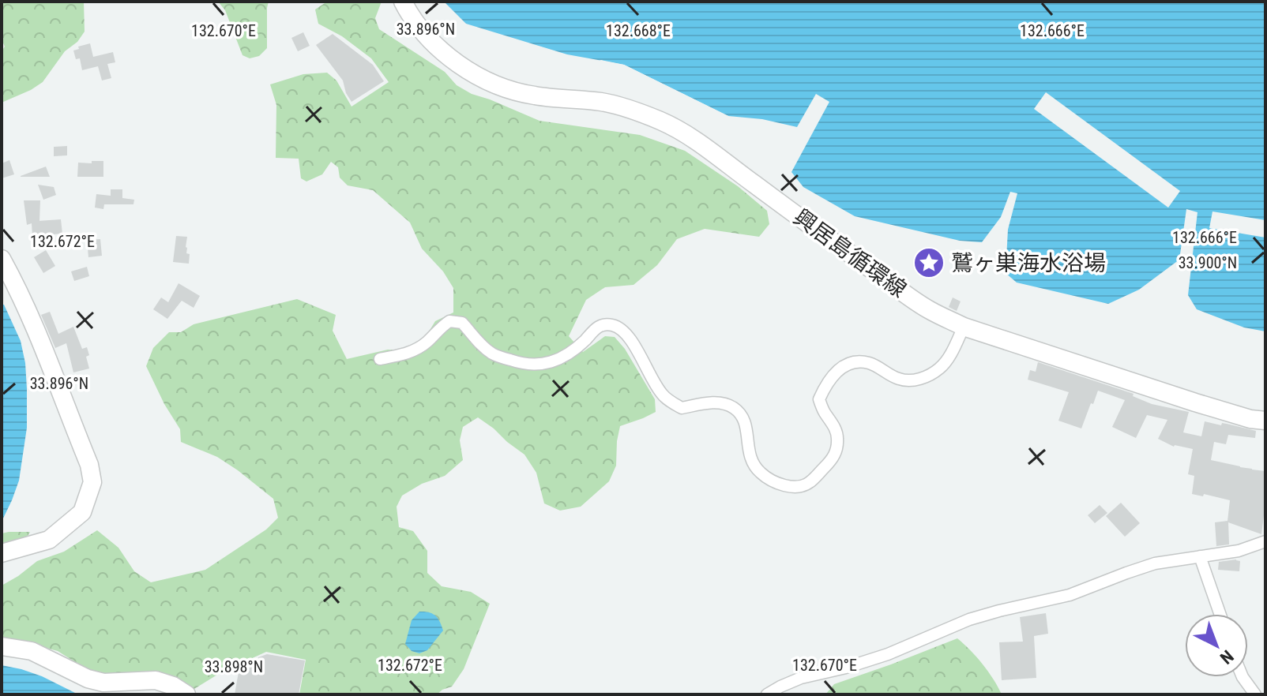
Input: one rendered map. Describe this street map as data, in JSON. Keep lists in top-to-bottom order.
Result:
{
  "streets": {
    "main road": ["興居島循環線"]
  },
  "places": {
    "place": ["鷲ヶ巣海水浴場"]
  },
  "north": "bottom right",
  "coordinates": [
    "33.896°N",
    "132.670°E",
    "132.668°E",
    "132.666°E",
    "132.672°E",
    "33.900°N",
    "33.898°N"
  ]
}
